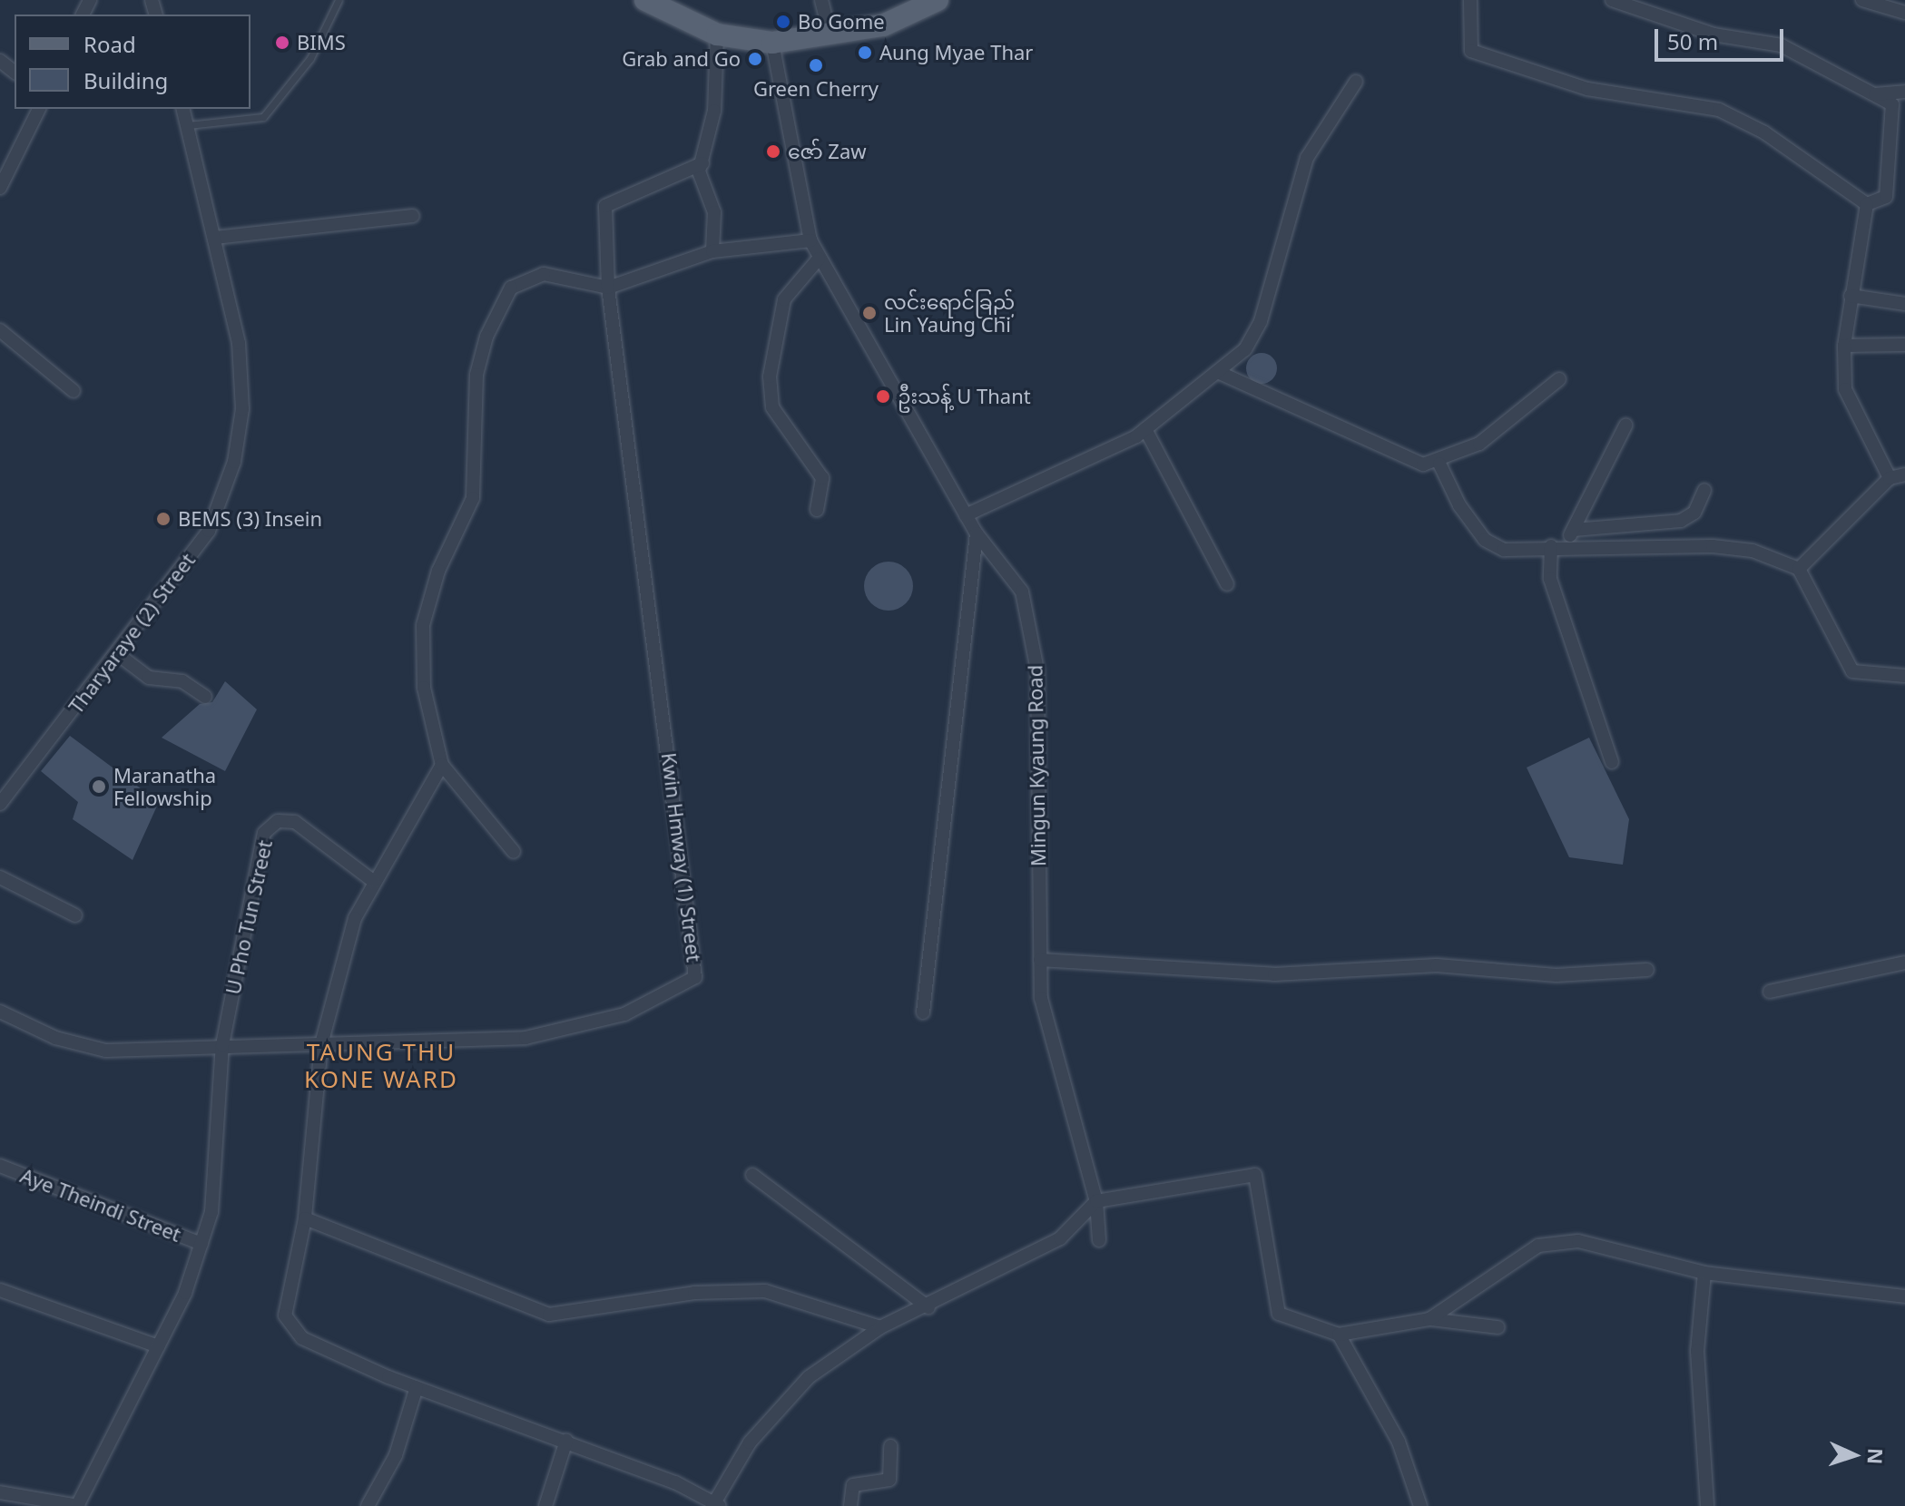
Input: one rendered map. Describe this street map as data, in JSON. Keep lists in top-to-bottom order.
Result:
{
  "streets": {
    "street": [
      "Tharyaraye (2) Street",
      "Mingun Kyaung Road",
      "Kwin Hmway (1) Street",
      "U Pho Tun Street",
      "Aye Theindi Street"
    ]
  },
  "crossings": [
    ["Kwin Hmway (1) Street", "U Pho Tun Street"],
    ["U Pho Tun Street", "Aye Theindi Street"]
  ],
  "districts": ["TAUNG THU KONE WARD"],
  "places": [
    "Bo Gome",
    "BIMS",
    "Aung Myae Thar",
    "Grab and Go",
    "Green Cherry",
    "ဇော် Zaw",
    "လင်းရောင်ခြည် Lin Yaung Chi",
    "ဦးသန့် U Thant",
    "BEMS (3) Insein",
    "Maranatha Fellowship"
  ],
  "legend": ["Road", "Building"],
  "scale_bar": "50 m",
  "north": "right"
}
